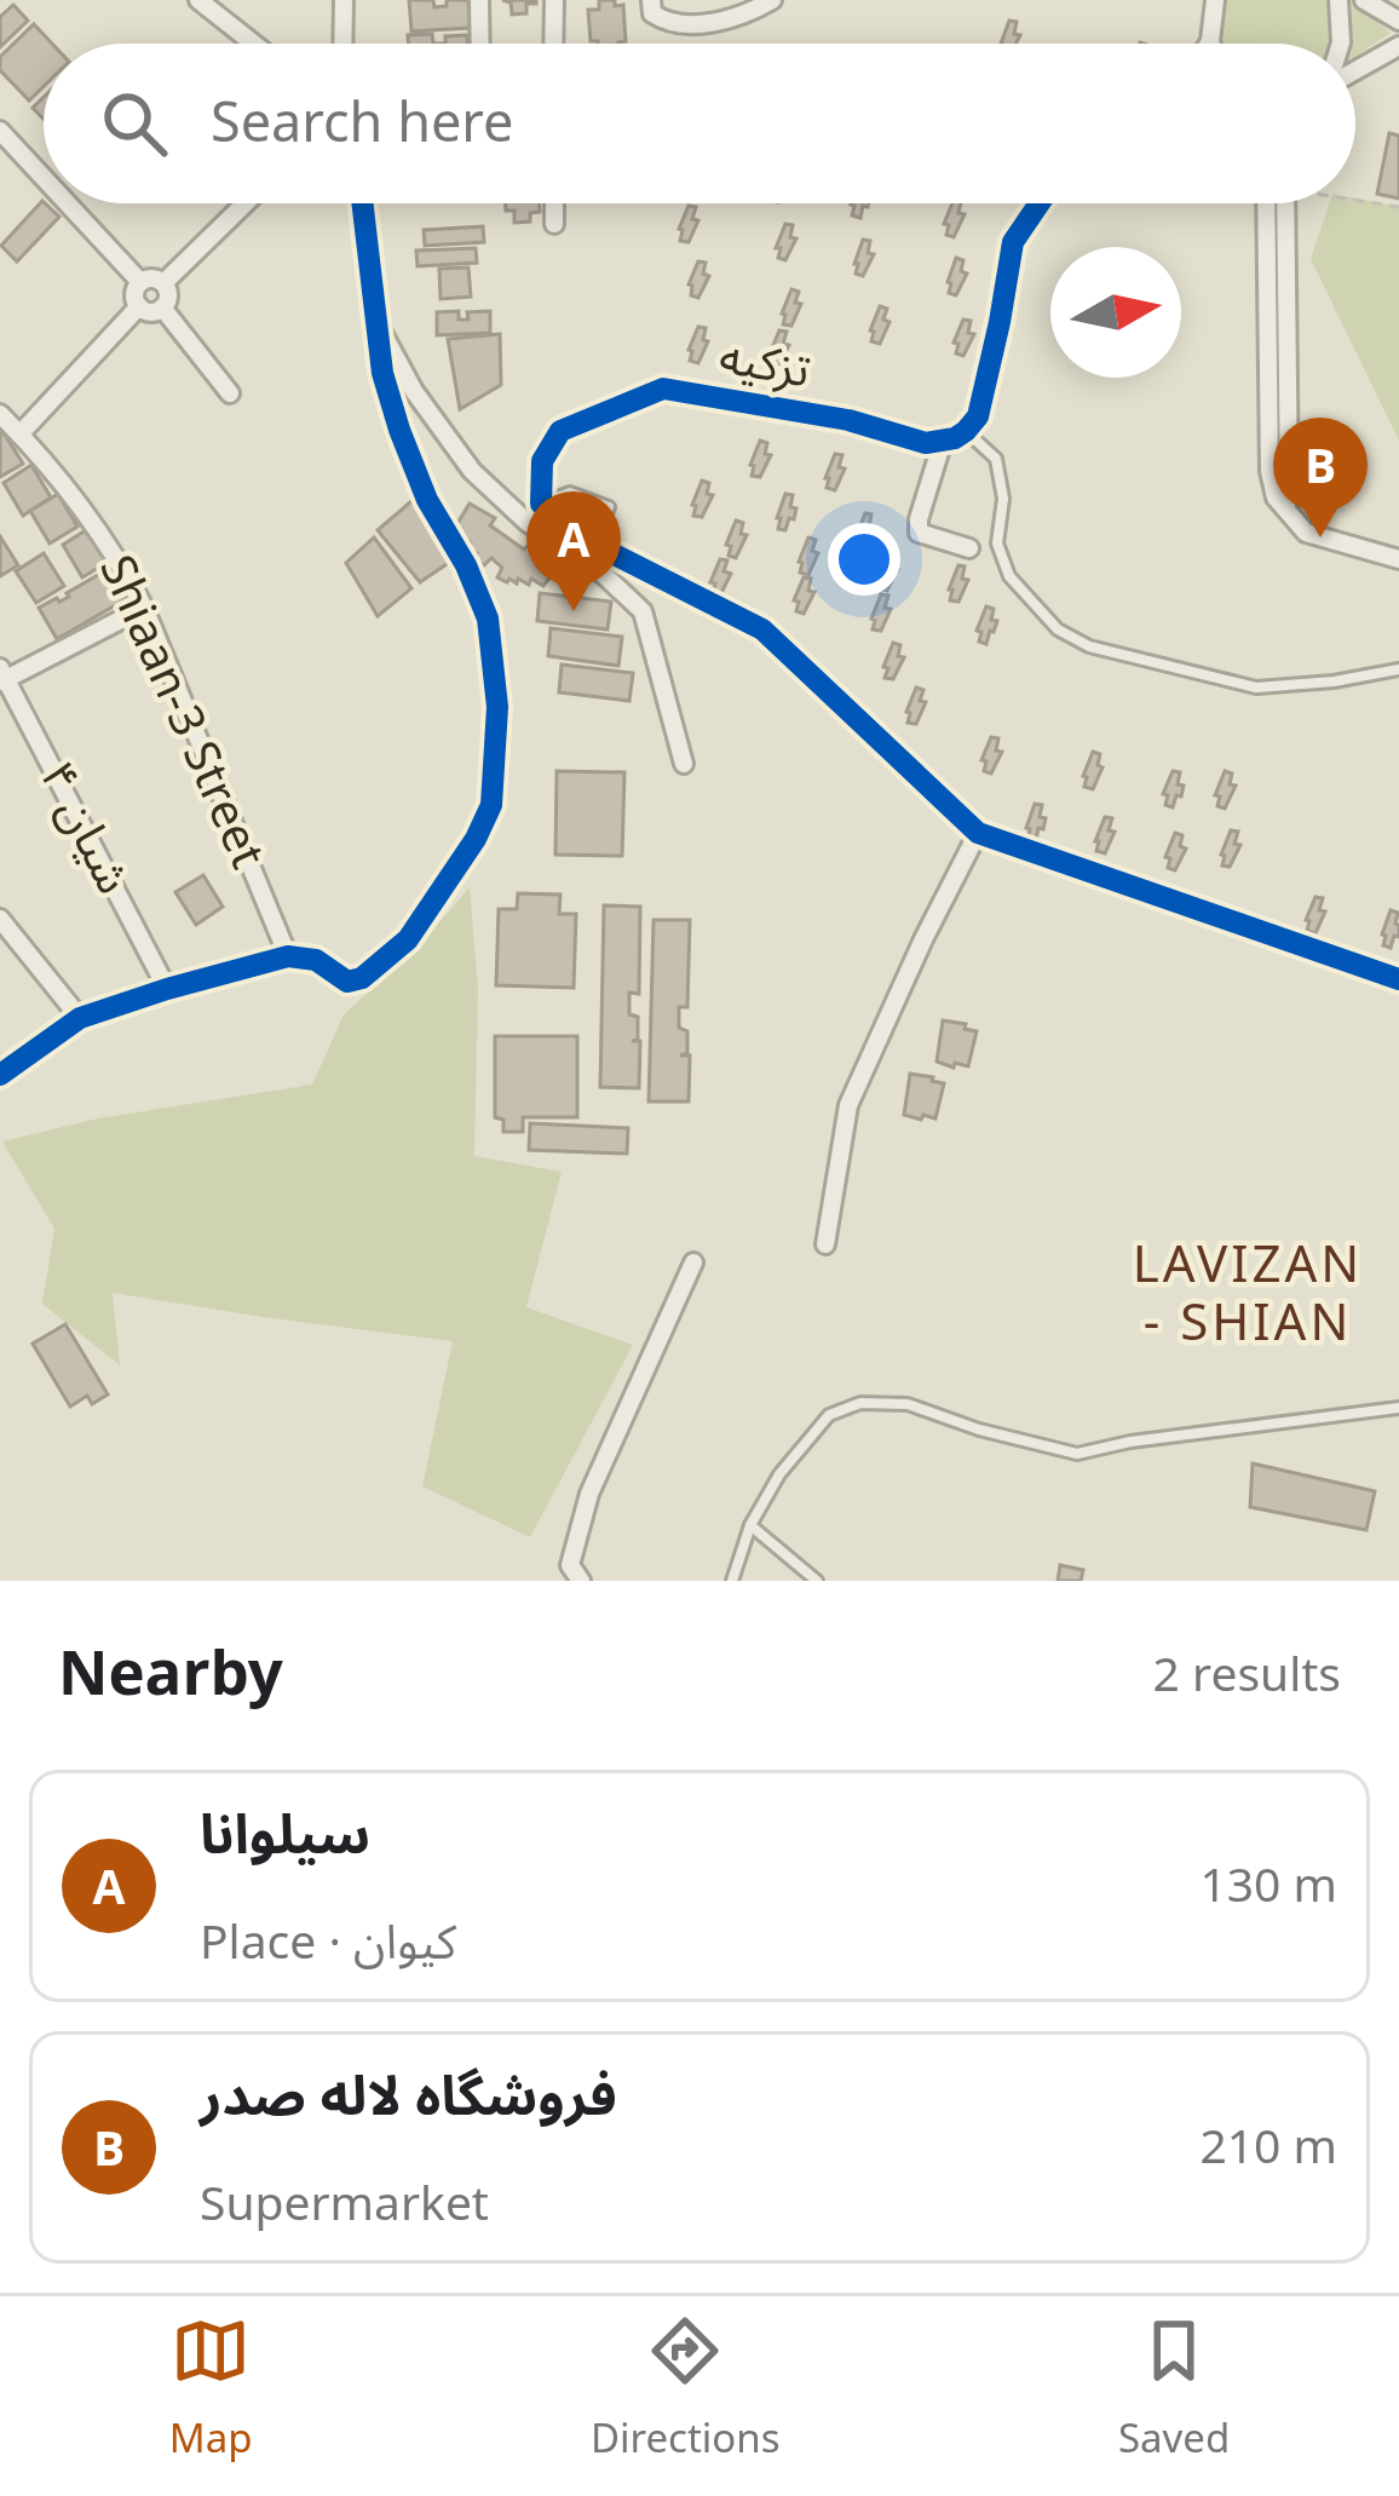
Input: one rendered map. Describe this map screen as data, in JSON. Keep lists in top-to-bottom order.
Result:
{
  "streets": {
    "street": ["تزکیه", "Shiaan-3 Street", "شیان ۴"]
  },
  "districts": ["LAVIZAN - SHIAN"],
  "north": "right",
  "page": {
    "search": "Search here",
    "pins": ["B", "A"],
    "heading": ["Nearby", "2 results"],
    "list": [
      {
        "mark": "A",
        "name": "سیلوانا",
        "note": "Place · کیوان",
        "value": "130 m"
      },
      {
        "mark": "B",
        "name": "فروشگاه لاله صدر",
        "note": "Supermarket",
        "value": "210 m"
      }
    ],
    "nav": ["Map", "Directions", "Saved"]
  }
}
